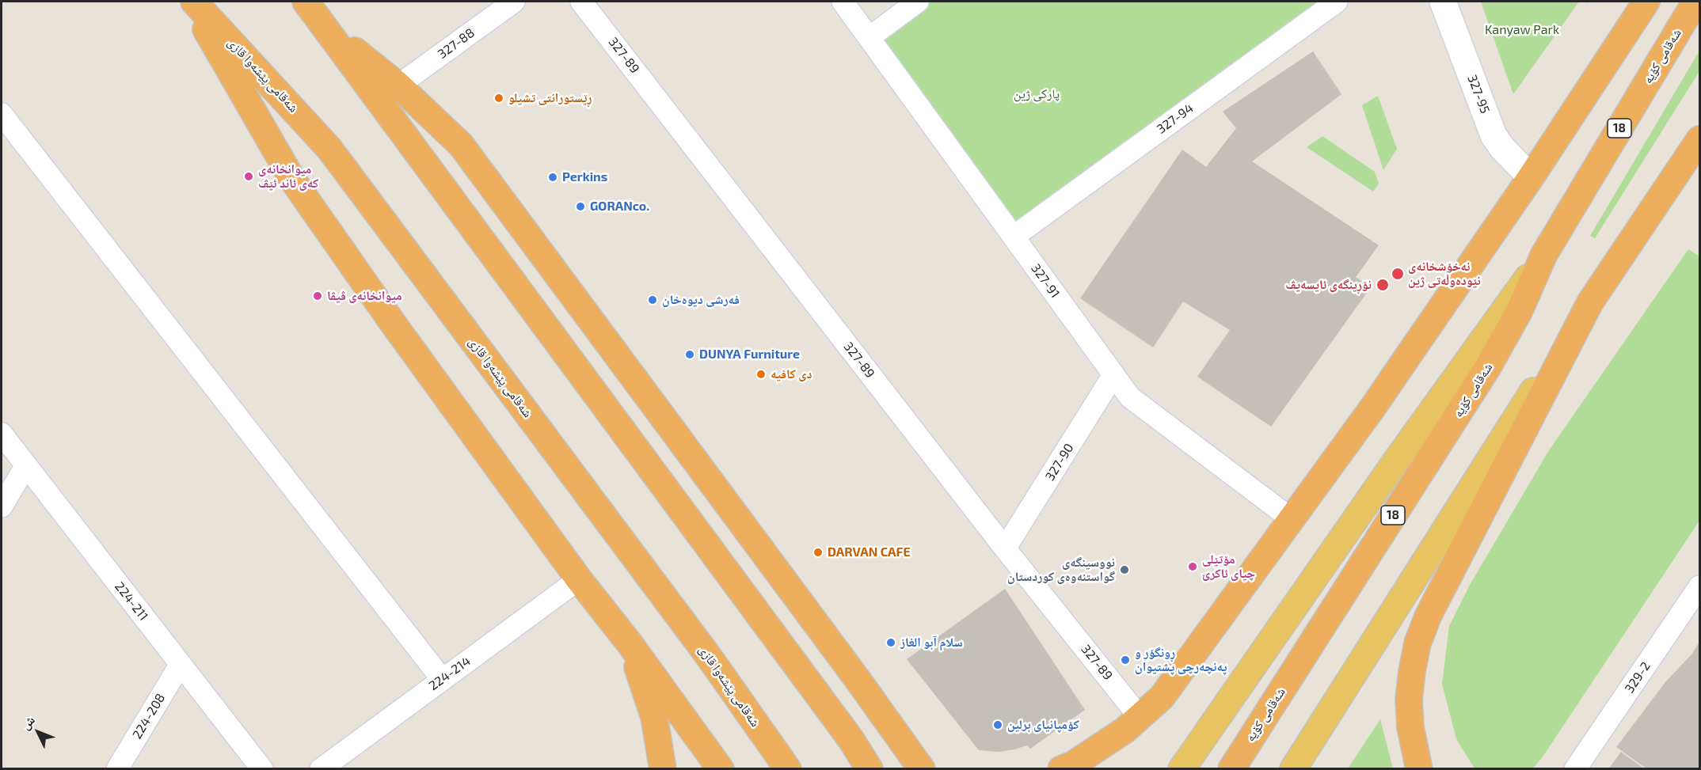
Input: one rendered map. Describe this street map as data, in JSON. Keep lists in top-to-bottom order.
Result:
{
  "streets": {
    "highway": ["شەقامی کۆیە", "شەقامی پێشەوا قازی", "18"],
    "street": [
      "327-88",
      "327-89",
      "327-95",
      "327-94",
      "327-91",
      "327-90",
      "224-211",
      "224-214",
      "329-2",
      "224-208"
    ]
  },
  "crossings": [
    ["327-89", "327-90"],
    ["327-94", "327-91"],
    ["327-91", "327-90"],
    ["224-211", "224-208"]
  ],
  "parks": ["Kanyaw Park", "پارکی ژین"],
  "places": [
    "ڕێستورانتی تشیلو",
    "میوانخانەی کەی ئاند ئێڤ",
    "Perkins",
    "GORANco.",
    "نەخۆشخانەی نێودەوڵەتی ژین",
    "نۆڕینگەی ئایسەیڤ",
    "میوانخانەی ڤیڤا",
    "فەرشی دیوەخان",
    "DUNYA Furniture",
    "دى كافيه",
    "DARVAN CAFE",
    "مۆتێلی چیای ئاکرێ",
    "نووسینگەی گواستنەوەی کوردستان",
    "سلام آبو الغاز",
    "ڕونگۆڕ و پەنچەرچی پشتیوان",
    "کۆمپانیای برلین"
  ],
  "north": "top left"
}
